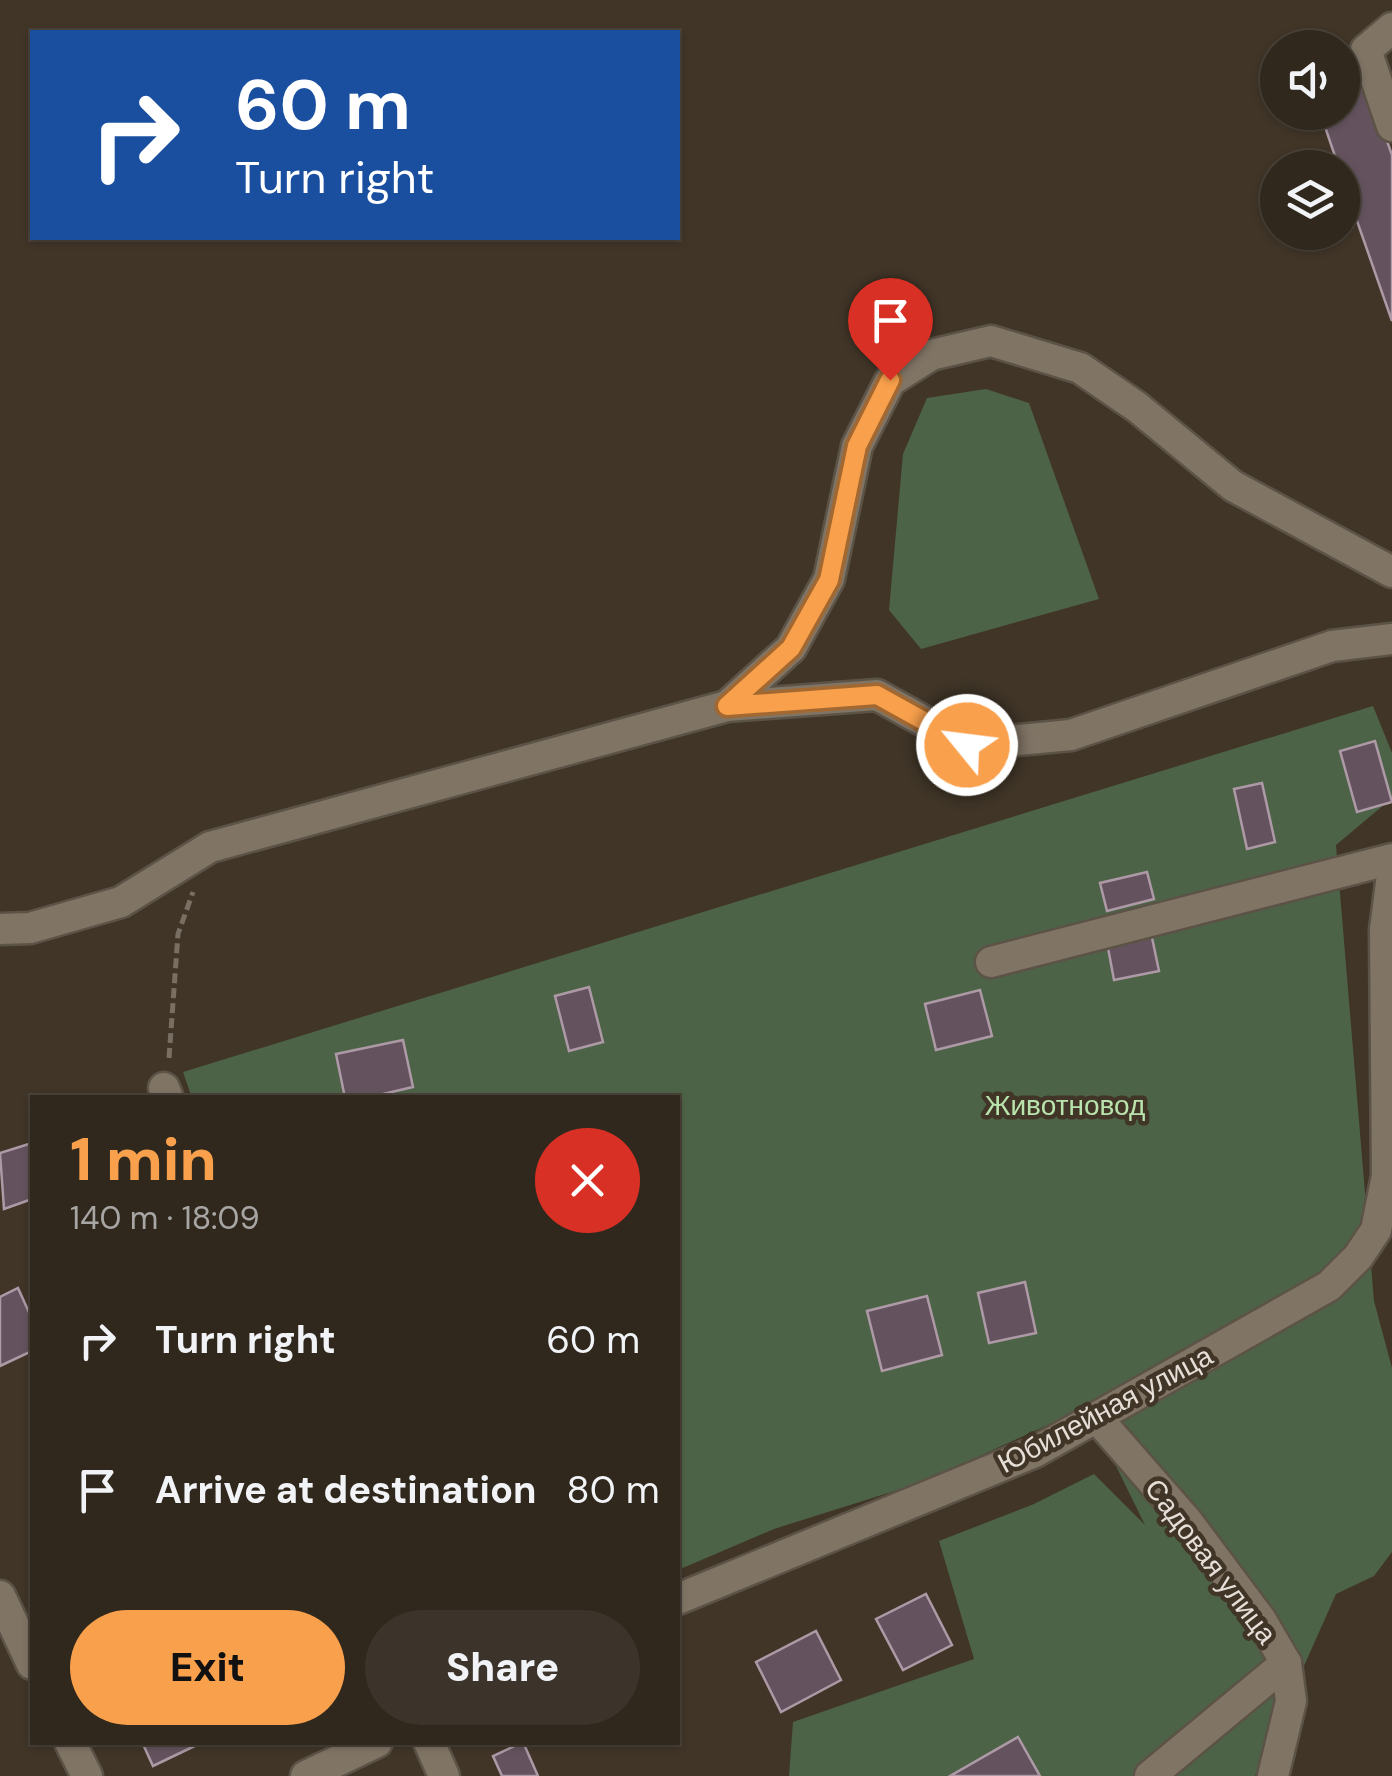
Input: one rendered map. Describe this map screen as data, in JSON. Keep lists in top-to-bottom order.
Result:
{
  "streets": {
    "street": ["Юбилейная улица", "Садовая улица"]
  },
  "crossings": [
    ["Юбилейная улица", "Садовая улица"]
  ],
  "parks": ["Животновод"],
  "page": {
    "turn": ["60 m", "Turn right"],
    "heading": ["1 min", "140 m · 18:09"],
    "list": [
      {
        "name": "Turn right",
        "value": "60 m"
      },
      {
        "name": "Arrive at destination",
        "value": "80 m"
      }
    ],
    "buttons": ["Exit", "Share"]
  }
}
